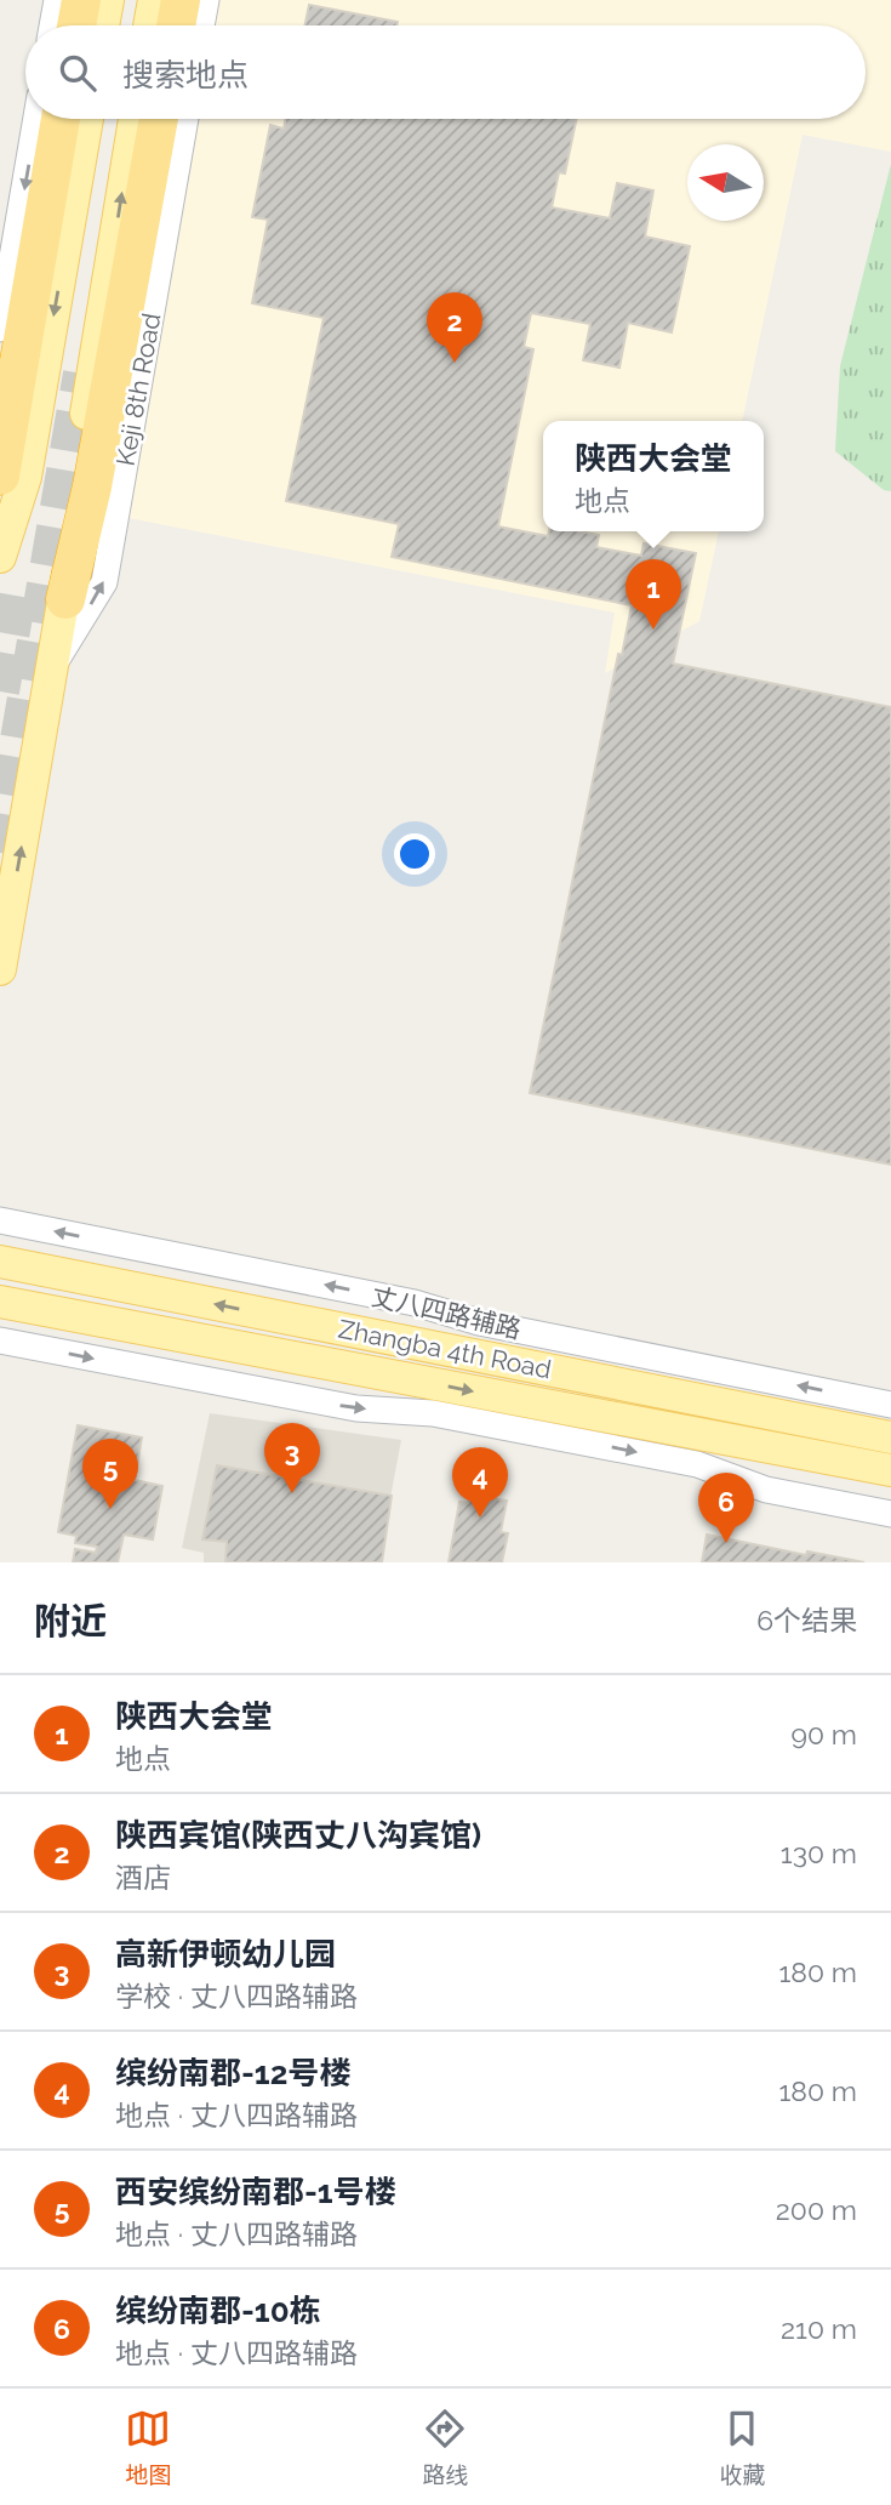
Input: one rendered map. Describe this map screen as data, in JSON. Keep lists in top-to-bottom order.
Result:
{
  "streets": {
    "main road": ["Keji 8th Road", "Zhangba 4th Road"],
    "street": ["丈八四路辅路"]
  },
  "north": "left",
  "page": {
    "search": "搜索地点",
    "pins": [
      "2",
      "1",
      "3",
      "5",
      "4",
      "6"
    ],
    "popup": ["陕西大会堂", "地点"],
    "heading": ["附近", "6个结果"],
    "list": [
      {
        "mark": "1",
        "name": "陕西大会堂",
        "note": "地点",
        "value": "90 m"
      },
      {
        "mark": "2",
        "name": "陕西宾馆(陕西丈八沟宾馆)",
        "note": "酒店",
        "value": "130 m"
      },
      {
        "mark": "3",
        "name": "高新伊顿幼儿园",
        "note": "学校 · 丈八四路辅路",
        "value": "180 m"
      },
      {
        "mark": "4",
        "name": "缤纷南郡-12号楼",
        "note": "地点 · 丈八四路辅路",
        "value": "180 m"
      },
      {
        "mark": "5",
        "name": "西安缤纷南郡-1号楼",
        "note": "地点 · 丈八四路辅路",
        "value": "200 m"
      },
      {
        "mark": "6",
        "name": "缤纷南郡-10栋",
        "note": "地点 · 丈八四路辅路",
        "value": "210 m"
      }
    ],
    "nav": ["地图", "路线", "收藏"]
  }
}
